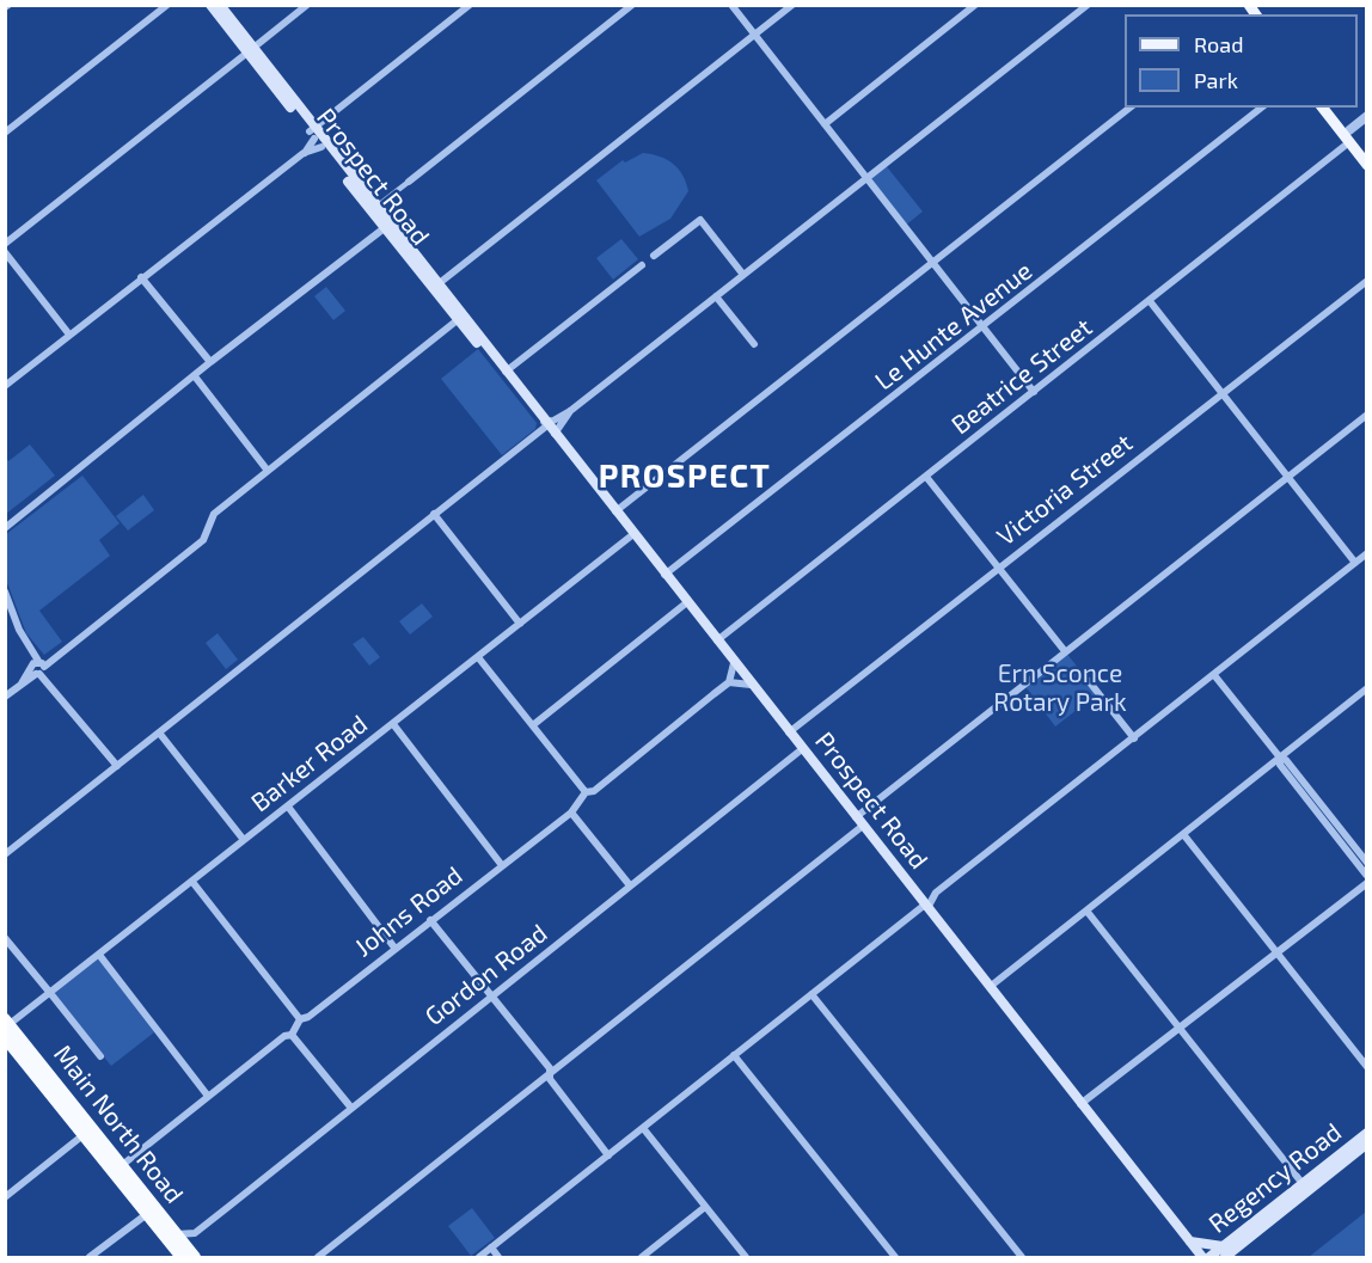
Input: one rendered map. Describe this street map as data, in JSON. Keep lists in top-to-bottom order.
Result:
{
  "streets": {
    "highway": ["Main North Road"],
    "main road": ["Prospect Road", "Regency Road"],
    "street": [
      "Le Hunte Avenue",
      "Beatrice Street",
      "Victoria Street",
      "Barker Road",
      "Johns Road",
      "Gordon Road"
    ]
  },
  "crossings": [
    ["Prospect Road", "Le Hunte Avenue"],
    ["Prospect Road", "Beatrice Street"],
    ["Prospect Road", "Victoria Street"],
    ["Prospect Road", "Barker Road"],
    ["Prospect Road", "Gordon Road"],
    ["Barker Road", "Main North Road"],
    ["Gordon Road", "Main North Road"]
  ],
  "districts": ["PROSPECT"],
  "parks": ["Ern Sconce Rotary Park"],
  "legend": ["Road", "Park"]
}
